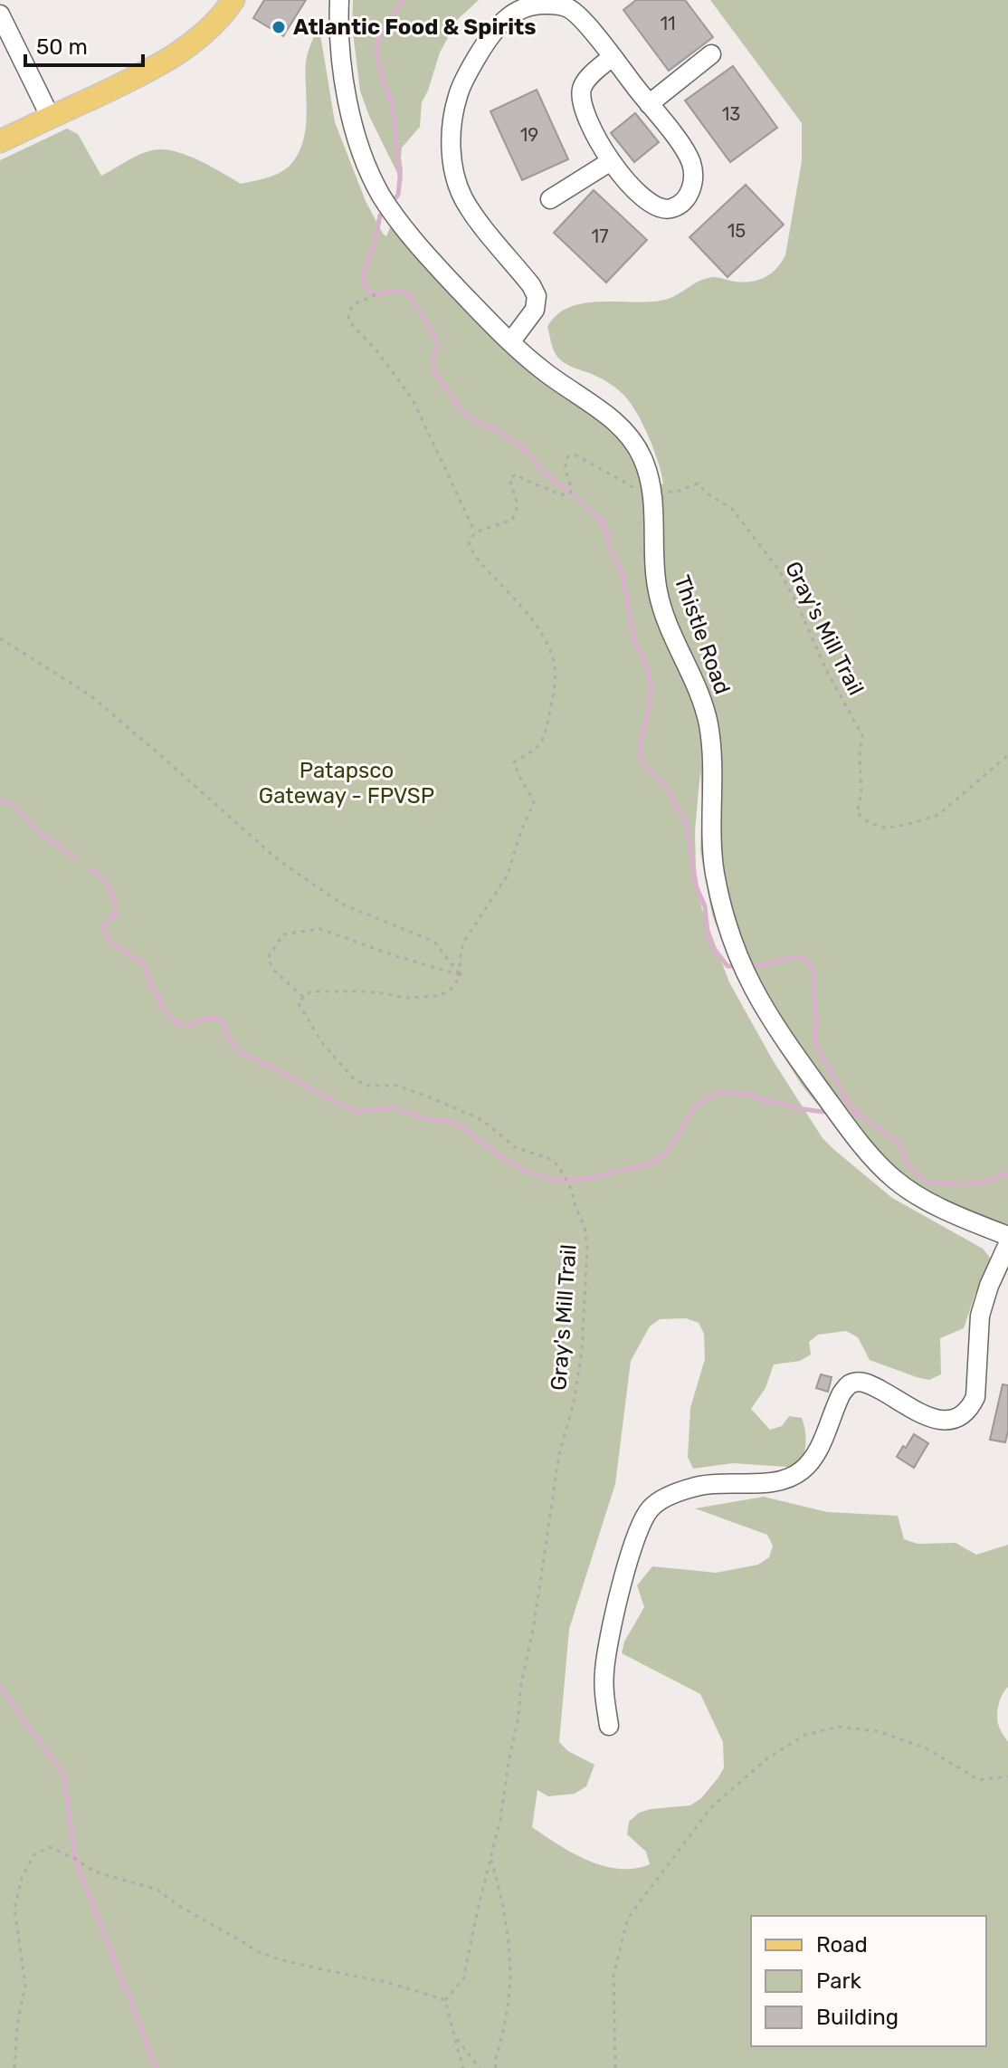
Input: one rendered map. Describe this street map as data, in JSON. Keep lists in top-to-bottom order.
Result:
{
  "streets": {
    "street": ["Thistle Road"],
    "path": ["Gray's Mill Trail"]
  },
  "crossings": [
    ["Gray's Mill Trail", "Thistle Road"]
  ],
  "parks": ["Patapsco Gateway - FPVSP"],
  "places": ["Atlantic Food & Spirits"],
  "house_numbers": [
    "11",
    "13",
    "19",
    "15",
    "17"
  ],
  "legend": ["Road", "Park", "Building"],
  "scale_bar": "50 m"
}
